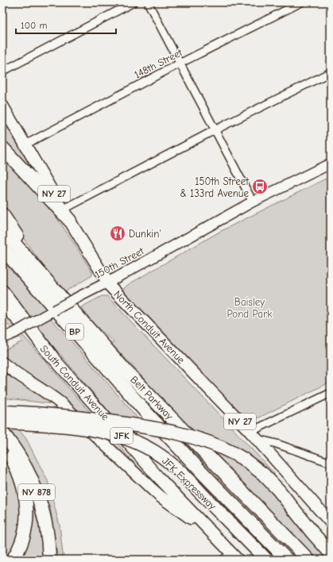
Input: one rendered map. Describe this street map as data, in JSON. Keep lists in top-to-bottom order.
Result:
{
  "streets": {
    "highway": [
      "BP",
      "Belt Parkway",
      "JFK",
      "JFK Expressway",
      "NY 878"
    ],
    "main road": [
      "NY 27",
      "150th Street",
      "North Conduit Avenue",
      "South Conduit Avenue"
    ],
    "street": ["148th Street"]
  },
  "crossings": [
    ["148th Street", "North Conduit Avenue"],
    ["150th Street", "North Conduit Avenue"]
  ],
  "parks": ["Baisley Pond Park"],
  "places": {
    "bus stop": ["150th Street & 133rd Avenue"],
    "restaurant": ["Dunkin'"]
  },
  "scale_bar": "100 m"
}
